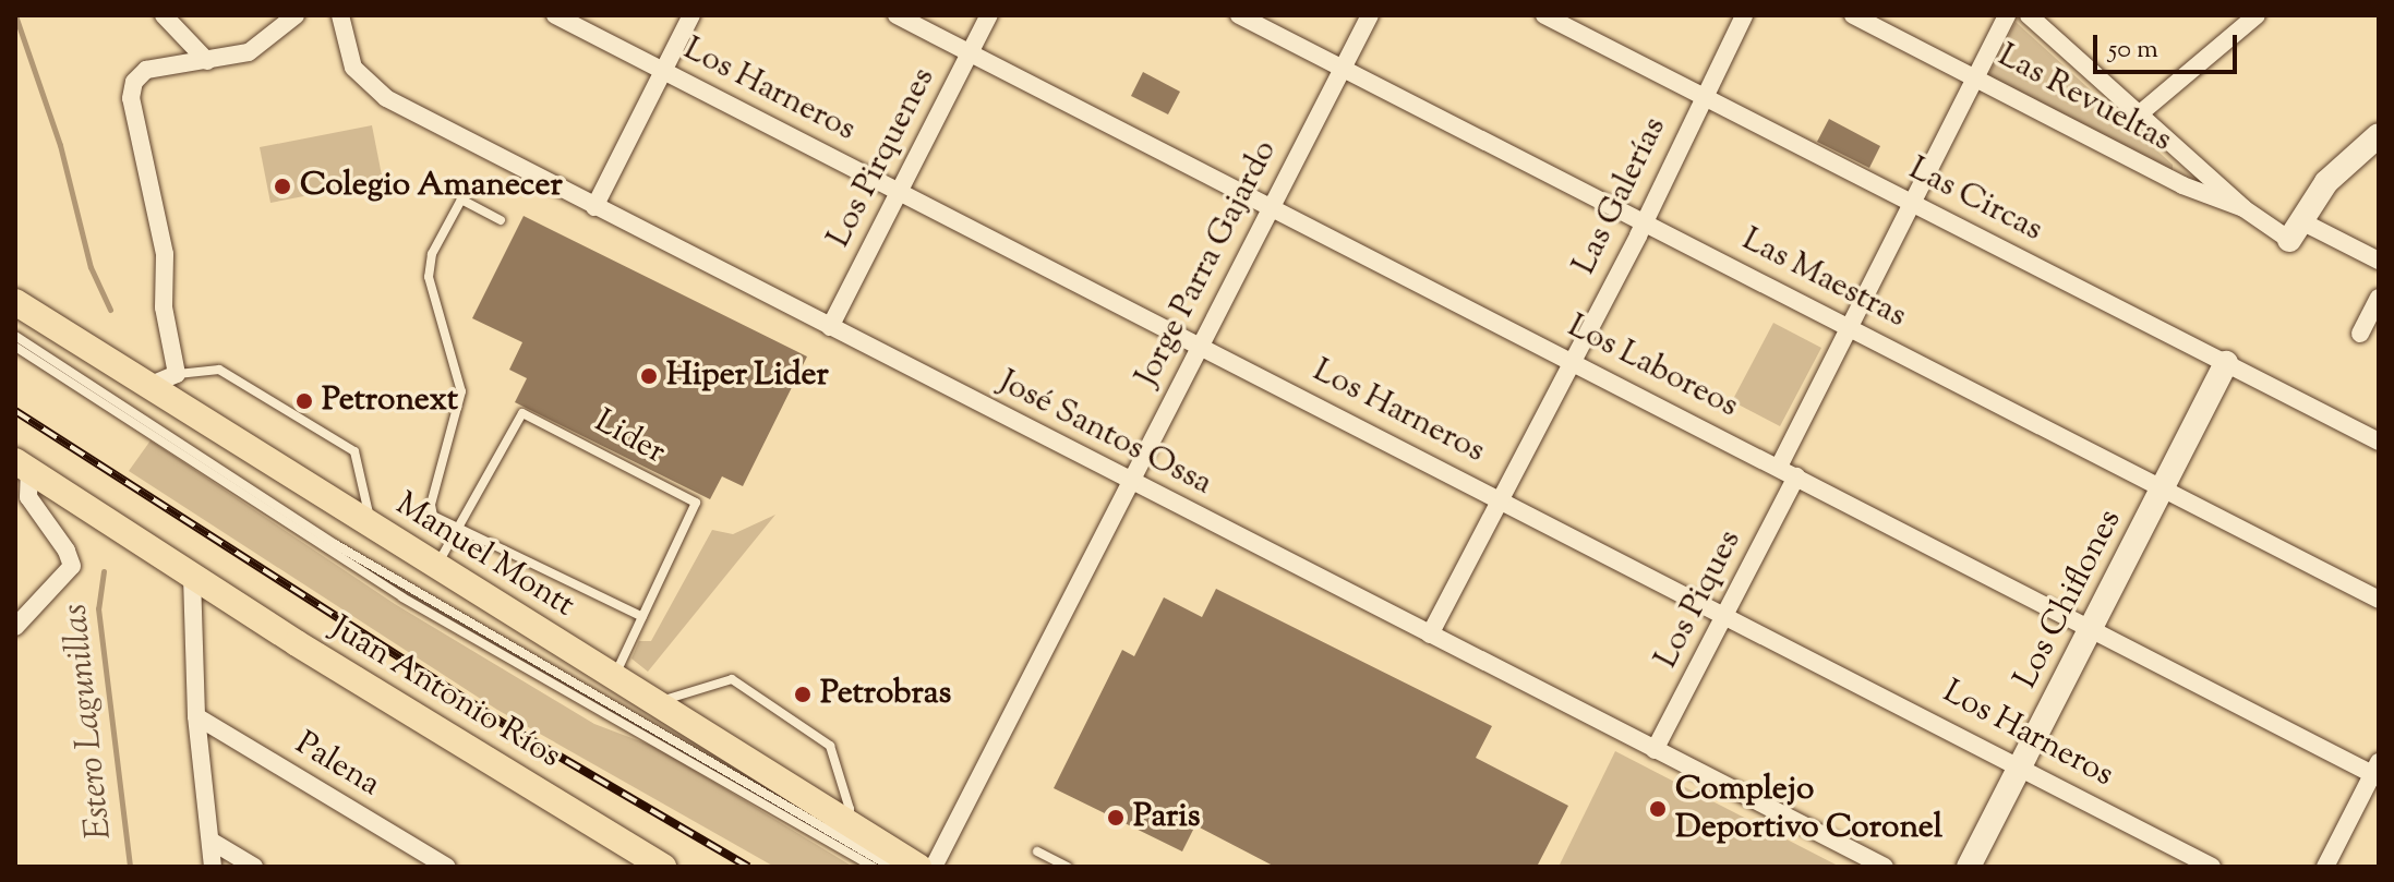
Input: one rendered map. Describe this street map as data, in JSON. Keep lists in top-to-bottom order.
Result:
{
  "streets": {
    "main road": ["Manuel Montt", "Juan Antonio Ríos"],
    "street": [
      "Los Harneros",
      "Las Revueltas",
      "Los Pirquenes",
      "Las Galerías",
      "Las Circas",
      "Jorge Parra Gajardo",
      "Las Maestras",
      "Los Laboreos",
      "José Santos Ossa",
      "Los Piques",
      "Los Chiflones",
      "Palena"
    ],
    "lane": ["Lider"]
  },
  "crossings": [
    ["Los Harneros", "Los Pirquenes"],
    ["Los Harneros", "Las Galerías"],
    ["Los Harneros", "Jorge Parra Gajardo"],
    ["Los Harneros", "Los Piques"],
    ["Los Harneros", "Los Chiflones"],
    ["Los Pirquenes", "Los Laboreos"],
    ["Los Pirquenes", "José Santos Ossa"],
    ["Las Galerías", "Las Circas"],
    ["Las Galerías", "Las Maestras"],
    ["Las Galerías", "Los Laboreos"],
    ["Las Galerías", "José Santos Ossa"],
    ["Las Circas", "Los Chiflones"],
    ["Jorge Parra Gajardo", "Las Maestras"],
    ["Jorge Parra Gajardo", "Los Laboreos"],
    ["Jorge Parra Gajardo", "José Santos Ossa"],
    ["Las Maestras", "Los Chiflones"],
    ["Los Laboreos", "Los Piques"],
    ["Los Laboreos", "Los Chiflones"],
    ["José Santos Ossa", "Los Piques"],
    ["Lider", "Manuel Montt"]
  ],
  "water": ["Estero Lagunillas"],
  "places": [
    "Colegio Amanecer",
    "Hiper Lider",
    "Petronext",
    "Petrobras",
    "Complejo Deportivo Coronel",
    "Paris"
  ],
  "scale_bar": "50 m"
}
